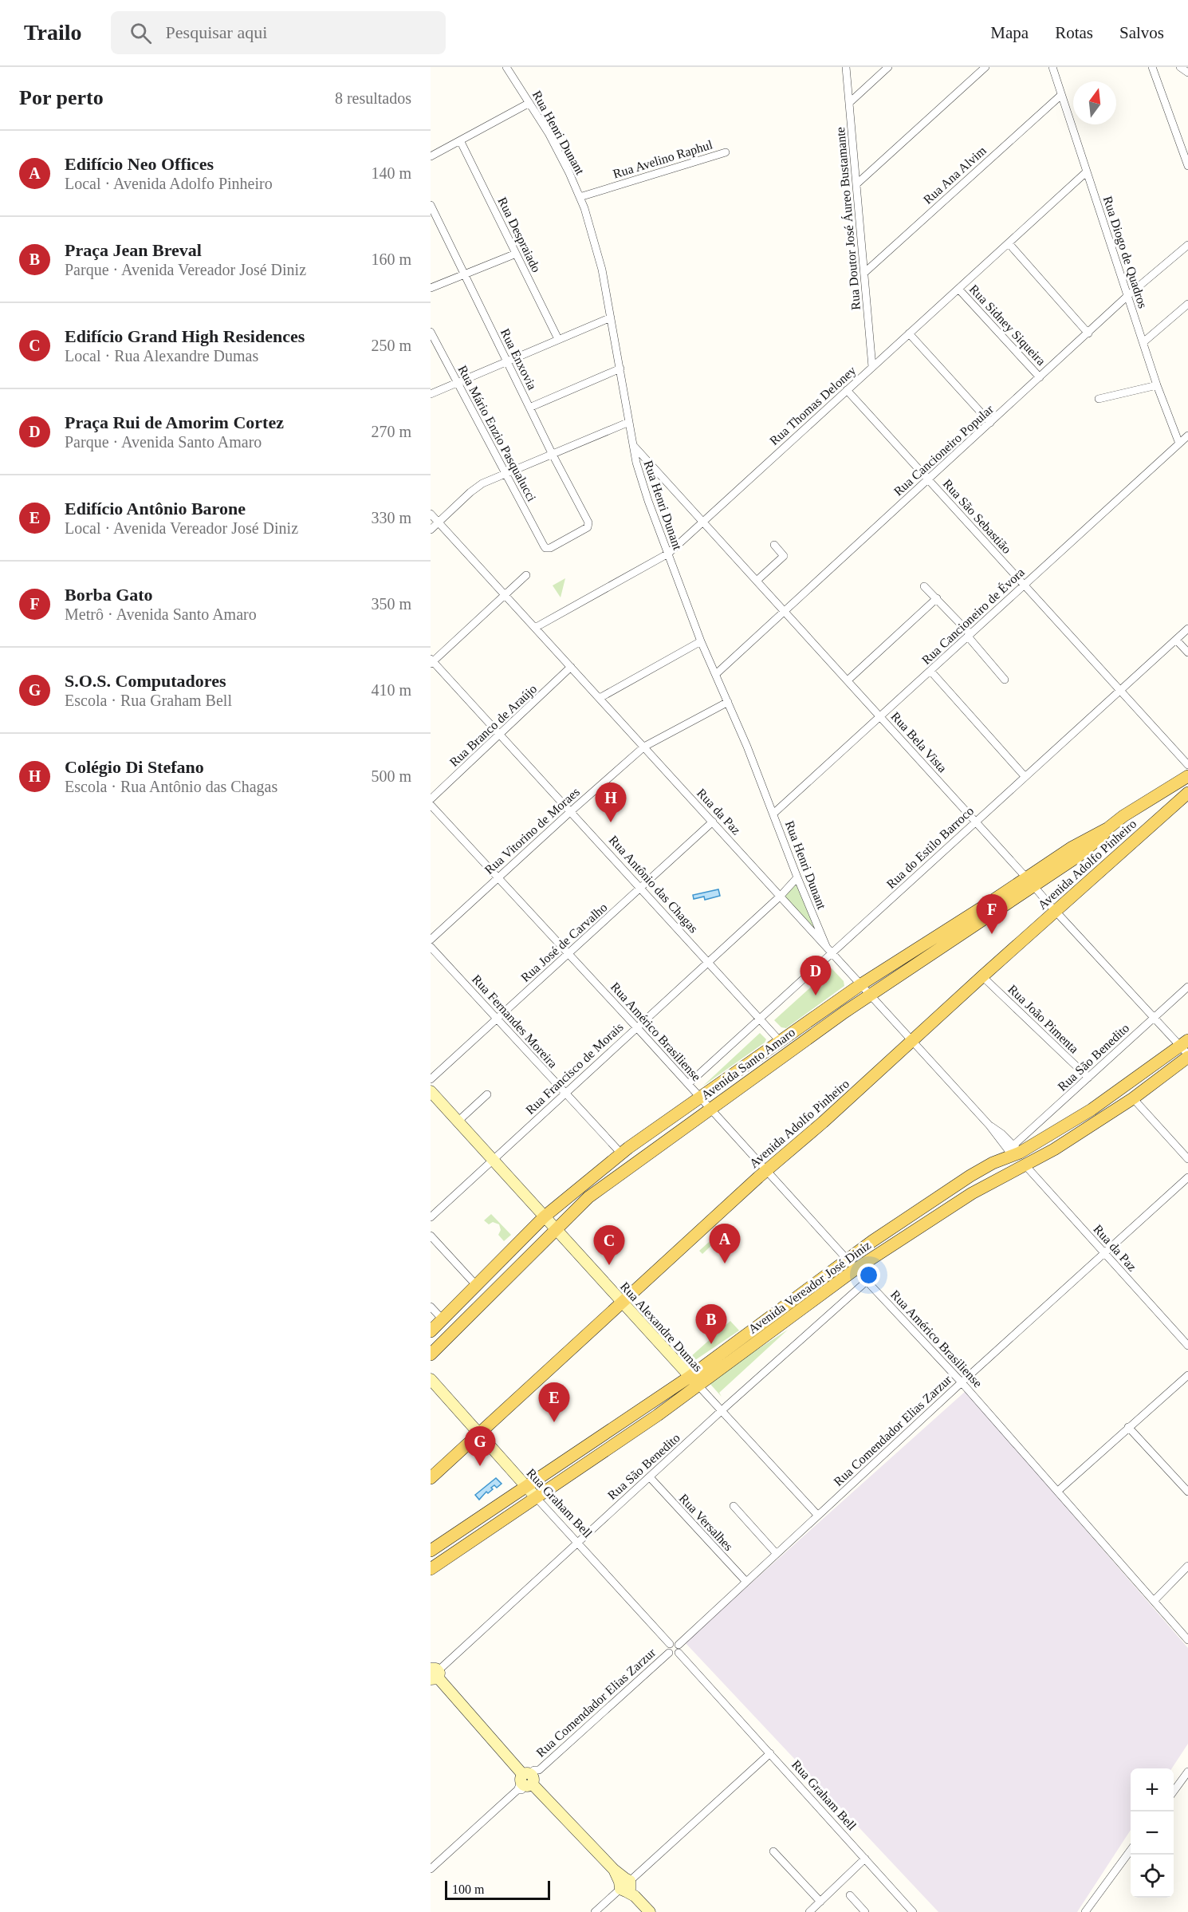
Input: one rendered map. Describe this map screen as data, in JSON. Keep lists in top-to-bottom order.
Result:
{
  "streets": {
    "main road": ["Avenida Adolfo Pinheiro", "Avenida Santo Amaro", "Avenida Vereador José Diniz"],
    "street": [
      "Rua Henri Dunant",
      "Rua Avelino Raphul",
      "Rua Ana Alvim",
      "Rua Doutor José Áureo Bustamante",
      "Rua Despraiado",
      "Rua Diogo de Quadros",
      "Rua Sidney Siqueira",
      "Rua Enxovia",
      "Rua Thomas Deloney",
      "Rua Mário Enzio Pasqualucci",
      "Rua Cancioneiro Popular",
      "Rua São Sebastião",
      "Rua Cancioneiro de Évora",
      "Rua Branco de Araújo",
      "Rua Bela Vista",
      "Rua da Paz",
      "Rua Vitorino de Moraes",
      "Rua do Estilo Barroco",
      "Rua Antônio das Chagas",
      "Rua José de Carvalho",
      "Rua João Pimenta",
      "Rua Fernandes Moreira",
      "Rua Américo Brasiliense",
      "Rua São Benedito",
      "Rua Francisco de Morais",
      "Rua Alexandre Dumas",
      "Rua Comendador Elias Zarzur",
      "Rua Graham Bell",
      "Rua Versalhes"
    ]
  },
  "crossings": [
    ["Rua Henri Dunant", "Rua Avelino Raphul"],
    ["Rua Henri Dunant", "Rua Thomas Deloney"],
    ["Rua Henri Dunant", "Rua Cancioneiro Popular"],
    ["Rua Henri Dunant", "Rua Cancioneiro de Évora"],
    ["Rua Henri Dunant", "Rua Bela Vista"],
    ["Rua Henri Dunant", "Rua da Paz"],
    ["Rua Henri Dunant", "Rua Vitorino de Moraes"],
    ["Rua Henri Dunant", "Rua Francisco de Morais"],
    ["Rua Ana Alvim", "Rua Doutor José Áureo Bustamante"],
    ["Rua Ana Alvim", "Rua Diogo de Quadros"],
    ["Rua Doutor José Áureo Bustamante", "Rua Thomas Deloney"],
    ["Rua Diogo de Quadros", "Rua Thomas Deloney"],
    ["Rua Diogo de Quadros", "Rua Cancioneiro Popular"],
    ["Rua Diogo de Quadros", "Rua Cancioneiro de Évora"],
    ["Rua Sidney Siqueira", "Rua Thomas Deloney"],
    ["Rua Sidney Siqueira", "Rua Cancioneiro Popular"],
    ["Rua Enxovia", "Rua Mário Enzio Pasqualucci"],
    ["Rua Thomas Deloney", "Rua São Sebastião"],
    ["Rua Thomas Deloney", "Rua Bela Vista"],
    ["Rua Thomas Deloney", "Rua da Paz"],
    ["Rua Cancioneiro Popular", "Rua São Sebastião"],
    ["Rua Cancioneiro Popular", "Rua Bela Vista"],
    ["Rua São Sebastião", "Rua Cancioneiro de Évora"],
    ["Rua São Sebastião", "Rua do Estilo Barroco"],
    ["Rua Cancioneiro de Évora", "Rua Bela Vista"],
    ["Rua Branco de Araújo", "Rua da Paz"],
    ["Rua Branco de Araújo", "Rua Antônio das Chagas"],
    ["Rua Bela Vista", "Rua do Estilo Barroco"],
    ["Rua Bela Vista", "Avenida Adolfo Pinheiro"],
    ["Rua Bela Vista", "Rua São Benedito"],
    ["Rua Bela Vista", "Avenida Santo Amaro"],
    ["Rua Bela Vista", "Avenida Vereador José Diniz"],
    ["Rua da Paz", "Rua Vitorino de Moraes"],
    ["Rua da Paz", "Rua do Estilo Barroco"],
    ["Rua da Paz", "Avenida Adolfo Pinheiro"],
    ["Rua da Paz", "Rua José de Carvalho"],
    ["Rua da Paz", "Rua São Benedito"],
    ["Rua da Paz", "Avenida Santo Amaro"],
    ["Rua da Paz", "Rua Francisco de Morais"],
    ["Rua da Paz", "Avenida Vereador José Diniz"],
    ["Rua da Paz", "Rua Comendador Elias Zarzur"],
    ["Rua Vitorino de Moraes", "Rua Antônio das Chagas"],
    ["Rua Vitorino de Moraes", "Rua Américo Brasiliense"],
    ["Rua do Estilo Barroco", "Rua Antônio das Chagas"],
    ["Rua do Estilo Barroco", "Rua Américo Brasiliense"],
    ["Avenida Adolfo Pinheiro", "Rua João Pimenta"],
    ["Avenida Adolfo Pinheiro", "Rua Américo Brasiliense"],
    ["Avenida Adolfo Pinheiro", "Rua Alexandre Dumas"],
    ["Avenida Adolfo Pinheiro", "Rua Graham Bell"],
    ["Rua Antônio das Chagas", "Rua José de Carvalho"],
    ["Rua Antônio das Chagas", "Avenida Santo Amaro"],
    ["Rua Antônio das Chagas", "Rua Francisco de Morais"],
    ["Rua José de Carvalho", "Rua Fernandes Moreira"],
    ["Rua José de Carvalho", "Rua Américo Brasiliense"],
    ["Rua João Pimenta", "Rua São Benedito"],
    ["Rua Fernandes Moreira", "Avenida Santo Amaro"],
    ["Rua Fernandes Moreira", "Rua Francisco de Morais"],
    ["Rua Américo Brasiliense", "Rua São Benedito"],
    ["Rua Américo Brasiliense", "Avenida Santo Amaro"],
    ["Rua Américo Brasiliense", "Rua Francisco de Morais"],
    ["Rua Américo Brasiliense", "Avenida Vereador José Diniz"],
    ["Rua Américo Brasiliense", "Rua Comendador Elias Zarzur"],
    ["Rua São Benedito", "Avenida Vereador José Diniz"],
    ["Rua São Benedito", "Rua Alexandre Dumas"],
    ["Rua São Benedito", "Rua Graham Bell"],
    ["Rua São Benedito", "Rua Versalhes"],
    ["Avenida Santo Amaro", "Rua Alexandre Dumas"],
    ["Rua Francisco de Morais", "Rua Alexandre Dumas"],
    ["Avenida Vereador José Diniz", "Rua Alexandre Dumas"],
    ["Avenida Vereador José Diniz", "Rua Graham Bell"],
    ["Rua Alexandre Dumas", "Rua Comendador Elias Zarzur"],
    ["Rua Comendador Elias Zarzur", "Rua Graham Bell"],
    ["Rua Comendador Elias Zarzur", "Rua Versalhes"]
  ],
  "scale_bar": "100 m",
  "north": "top",
  "page": {
    "header": "Trailo",
    "search": "Pesquisar aqui",
    "nav": ["Mapa", "Rotas", "Salvos"],
    "heading": ["Por perto", "8 resultados"],
    "list": [
      {
        "mark": "A",
        "name": "Edifício Neo Offices",
        "note": "Local · Avenida Adolfo Pinheiro",
        "value": "140 m"
      },
      {
        "mark": "B",
        "name": "Praça Jean Breval",
        "note": "Parque · Avenida Vereador José Diniz",
        "value": "160 m"
      },
      {
        "mark": "C",
        "name": "Edifício Grand High Residences",
        "note": "Local · Rua Alexandre Dumas",
        "value": "250 m"
      },
      {
        "mark": "D",
        "name": "Praça Rui de Amorim Cortez",
        "note": "Parque · Avenida Santo Amaro",
        "value": "270 m"
      },
      {
        "mark": "E",
        "name": "Edifício Antônio Barone",
        "note": "Local · Avenida Vereador José Diniz",
        "value": "330 m"
      },
      {
        "mark": "F",
        "name": "Borba Gato",
        "note": "Metrô · Avenida Santo Amaro",
        "value": "350 m"
      },
      {
        "mark": "G",
        "name": "S.O.S. Computadores",
        "note": "Escola · Rua Graham Bell",
        "value": "410 m"
      },
      {
        "mark": "H",
        "name": "Colégio Di Stefano",
        "note": "Escola · Rua Antônio das Chagas",
        "value": "500 m"
      }
    ],
    "pins": [
      "H",
      "F",
      "D",
      "A",
      "C",
      "B",
      "E",
      "G"
    ],
    "map_buttons": ["+", "−"],
    "scale": "100 m"
  }
}
